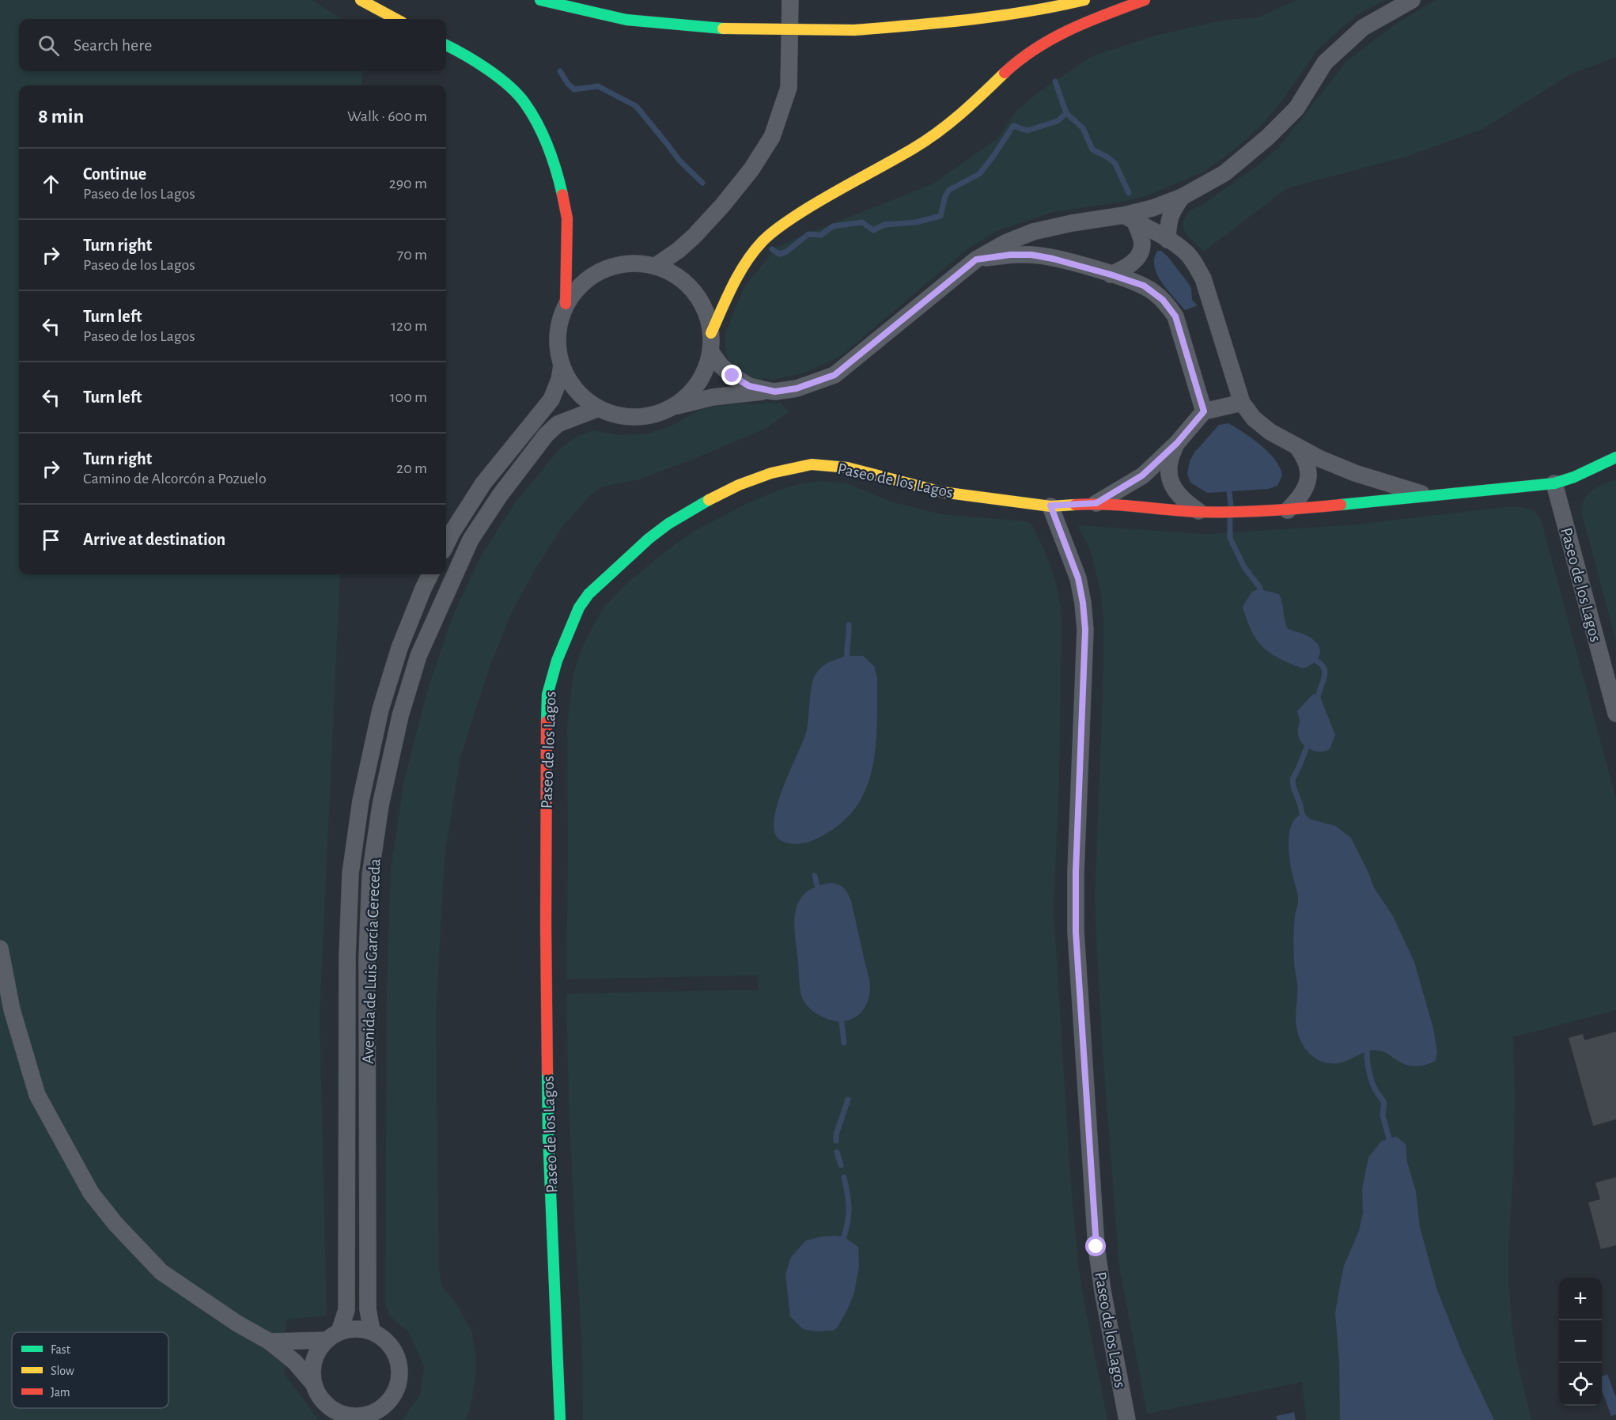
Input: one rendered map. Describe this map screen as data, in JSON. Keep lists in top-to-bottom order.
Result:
{
  "streets": {
    "main road": ["Paseo de los Lagos"],
    "street": ["Avenida de Luis García Cereceda"]
  },
  "legend": ["Fast", "Slow", "Jam"],
  "page": {
    "search": "Search here",
    "heading": ["8 min", "Walk · 600 m"],
    "list": [
      ["Continue", "Paseo de los Lagos", "290 m"],
      ["Turn right", "Paseo de los Lagos", "70 m"],
      ["Turn left", "Paseo de los Lagos", "120 m"],
      ["Turn left", "100 m"],
      ["Turn right", "Camino de Alcorcón a Pozuelo", "20 m"],
      "Arrive at destination"
    ],
    "map_buttons": ["+", "−"]
  }
}
